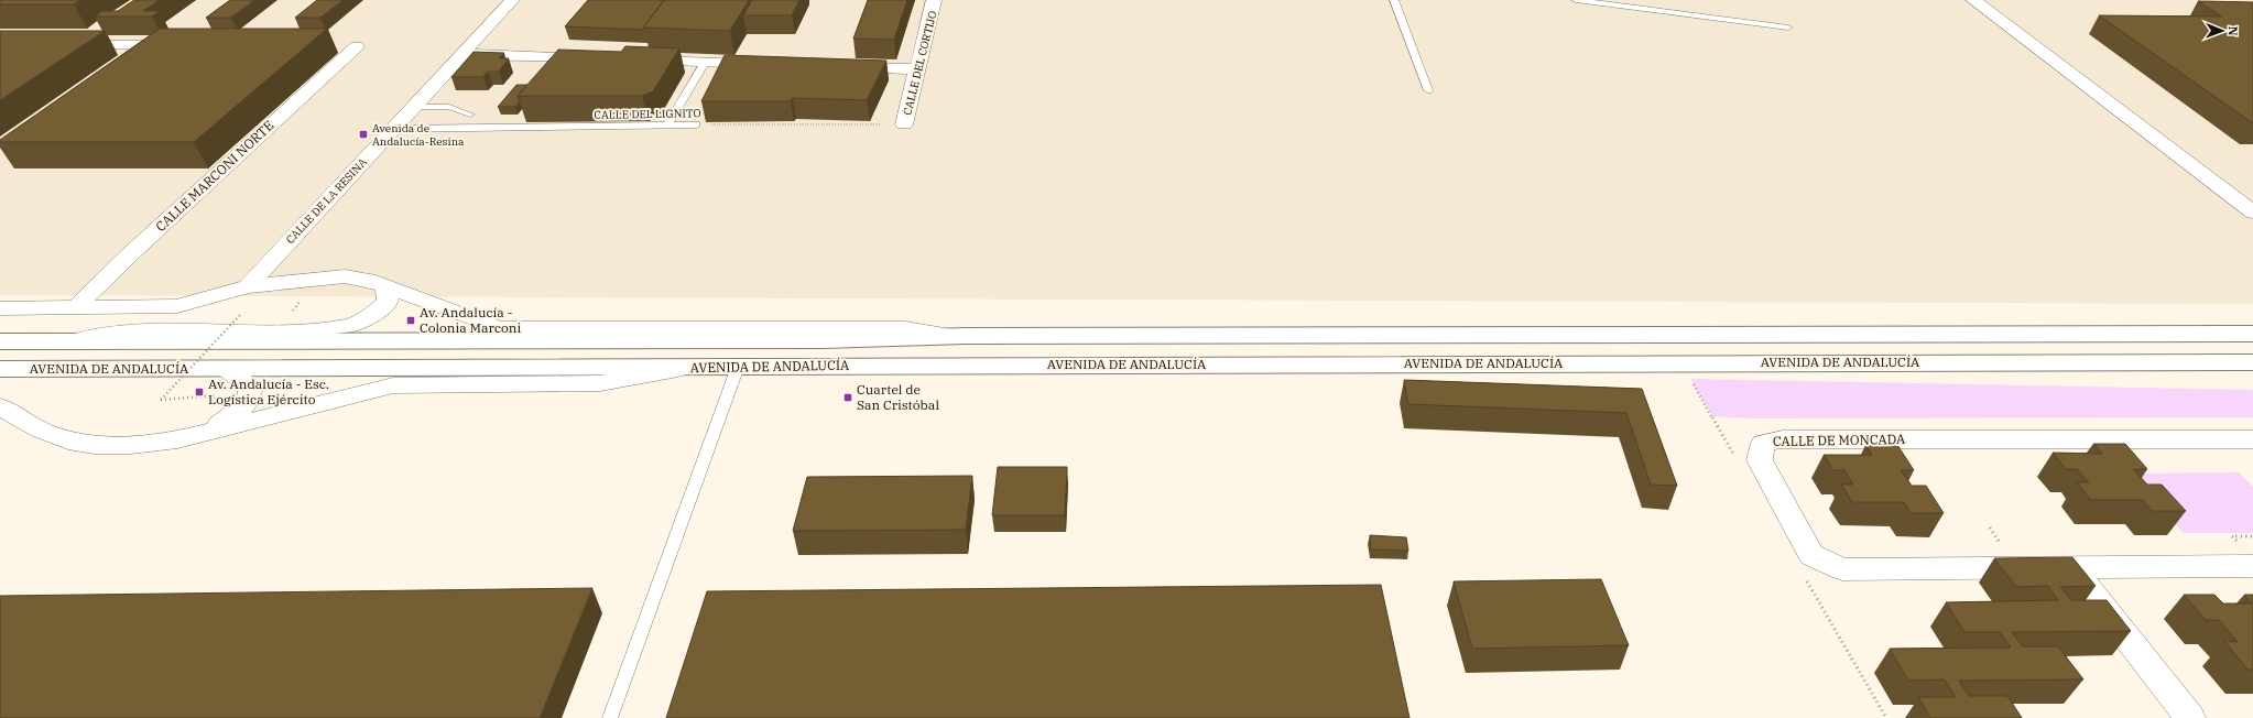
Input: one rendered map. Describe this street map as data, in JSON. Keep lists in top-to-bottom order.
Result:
{
  "streets": {
    "main road": ["AVENIDA DE ANDALUCÍA"],
    "street": [
      "CALLE DEL CORTIJO",
      "CALLE MARCONI NORTE",
      "CALLE DE LA RESINA",
      "CALLE DE MONCADA"
    ],
    "lane": ["CALLE DEL LIGNITO"]
  },
  "crossings": [
    ["CALLE DEL CORTIJO", "CALLE DEL LIGNITO"],
    ["CALLE DEL LIGNITO", "CALLE DE LA RESINA"],
    ["CALLE MARCONI NORTE", "AVENIDA DE ANDALUCÍA"],
    ["CALLE DE LA RESINA", "AVENIDA DE ANDALUCÍA"]
  ],
  "places": {
    "transit": [
      "Avenida de Andalucía-Resina",
      "Av. Andalucía - Colonia Marconi",
      "Av. Andalucía - Esc. Logística Ejército",
      "Cuartel de San Cristóbal"
    ]
  },
  "north": "right"
}
